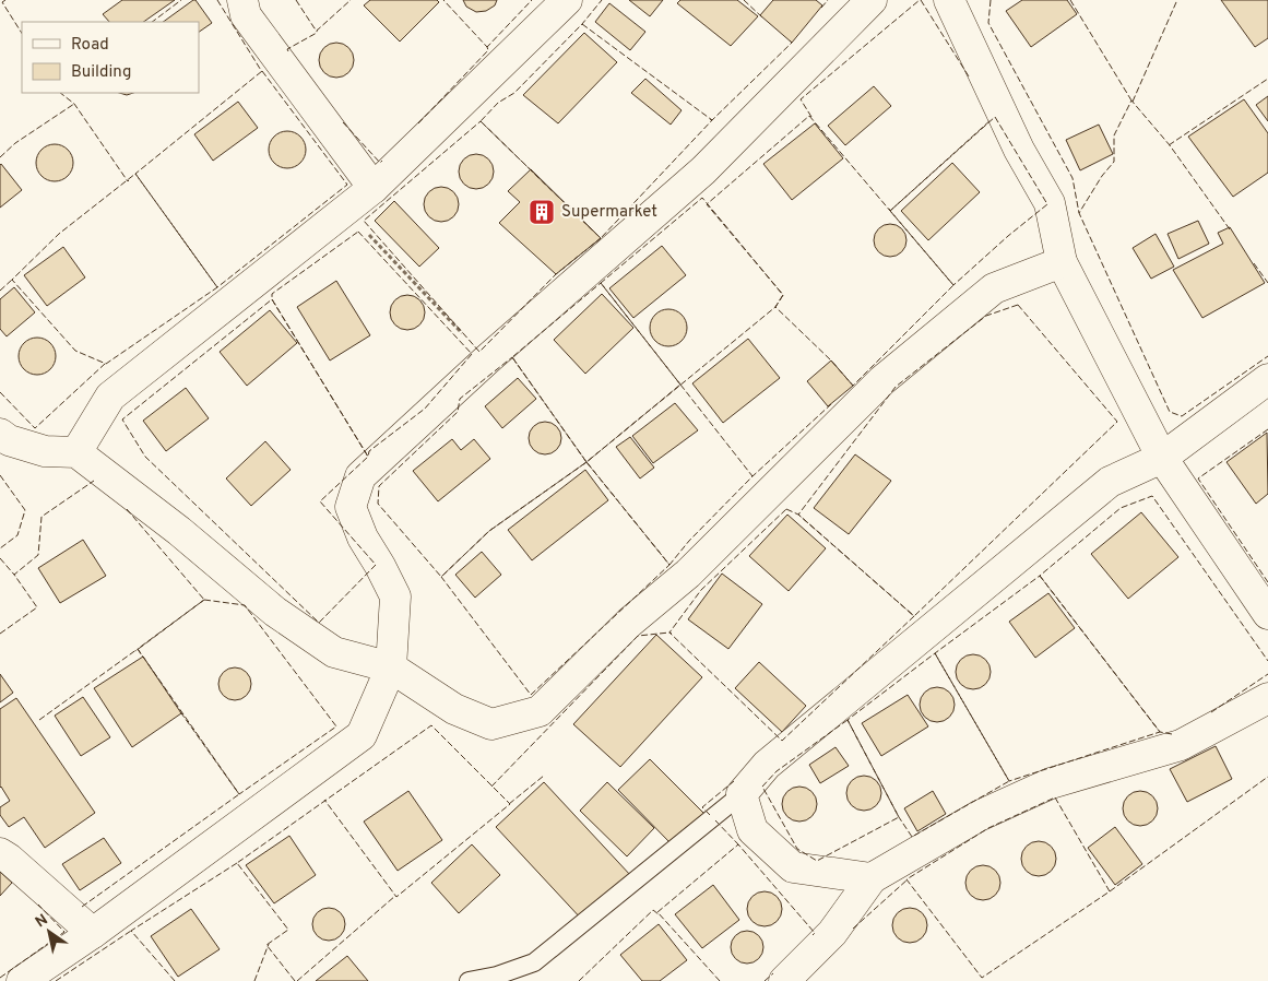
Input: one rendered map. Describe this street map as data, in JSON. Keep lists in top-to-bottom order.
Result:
{
  "places": {
    "building": ["Supermarket"]
  },
  "legend": ["Road", "Building"],
  "north": "top left"
}
